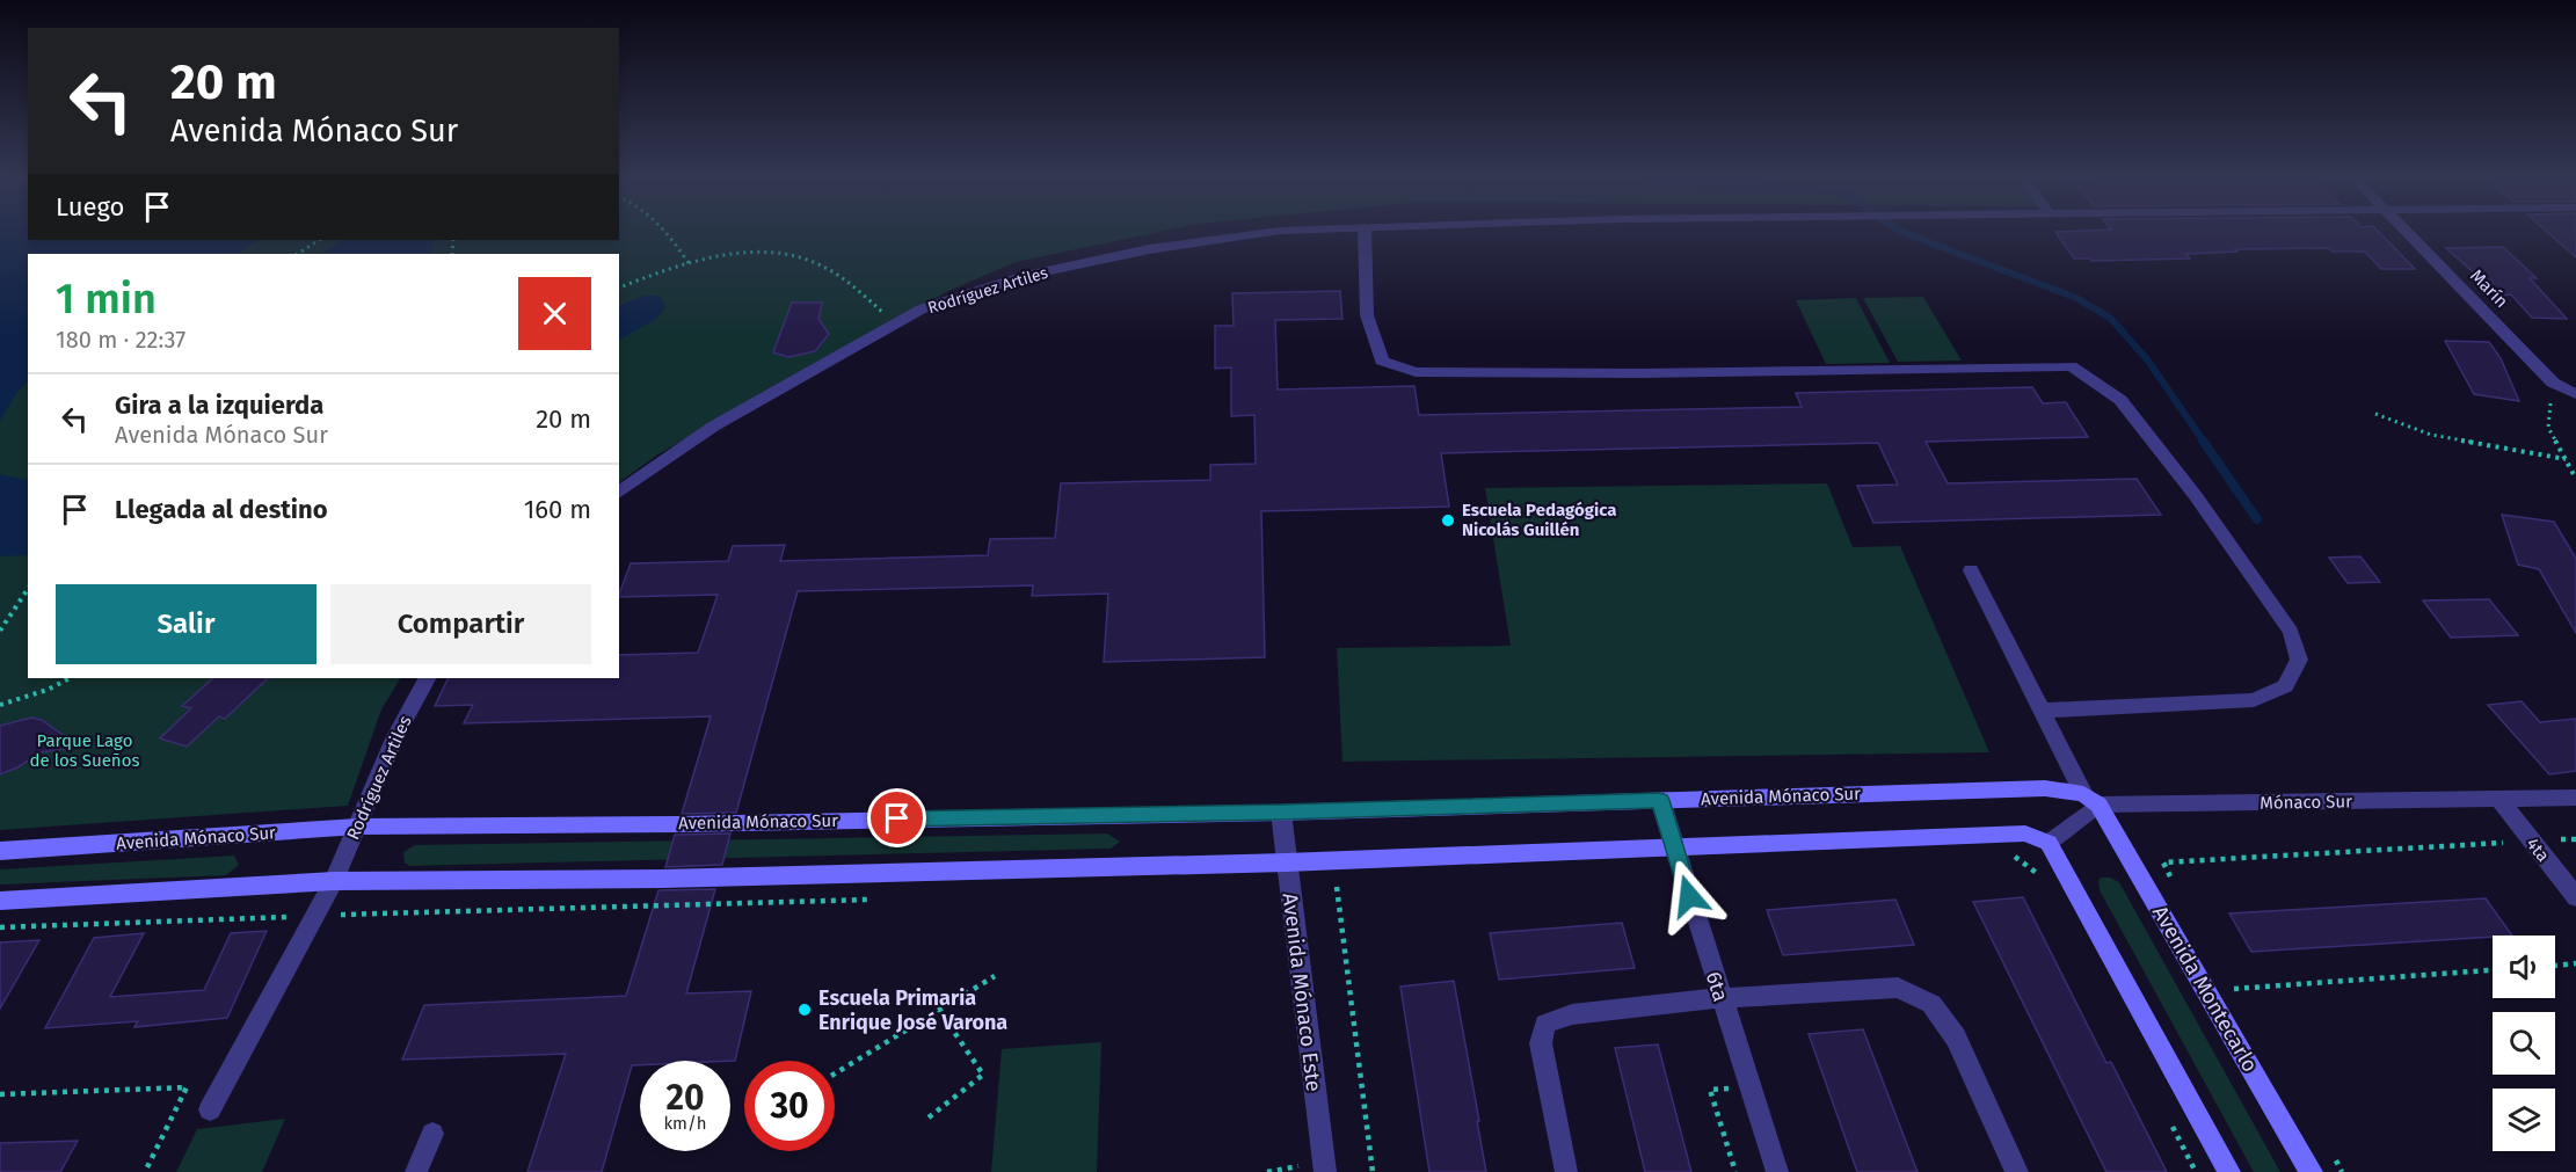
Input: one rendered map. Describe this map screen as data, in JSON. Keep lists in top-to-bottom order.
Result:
{
  "streets": {
    "main road": ["Avenida Mónaco Sur", "Avenida Montecarlo"],
    "street": [
      "Marín",
      "Rodríguez Artiles",
      "Mónaco Sur",
      "4ta",
      "6ta",
      "Avenida Mónaco Este"
    ]
  },
  "crossings": [
    ["Rodríguez Artiles", "Avenida Mónaco Sur"],
    ["Avenida Mónaco Sur", "Mónaco Sur"],
    ["Avenida Mónaco Sur", "6ta"],
    ["Avenida Mónaco Sur", "Avenida Montecarlo"],
    ["Avenida Mónaco Sur", "Avenida Mónaco Este"],
    ["Mónaco Sur", "4ta"],
    ["Mónaco Sur", "Avenida Montecarlo"]
  ],
  "parks": ["Parque Lago de los Sueños"],
  "places": ["Escuela Pedagógica Nicolás Guillén", "Escuela Primaria Enrique José Varona"],
  "page": {
    "turn": ["20 m", "Avenida Mónaco Sur"],
    "then": "Luego",
    "heading": ["1 min", "180 m · 22:37"],
    "list": [
      {
        "name": "Gira a la izquierda",
        "note": "Avenida Mónaco Sur",
        "value": "20 m"
      },
      {
        "name": "Llegada al destino",
        "value": "160 m"
      }
    ],
    "buttons": ["Salir", "Compartir"],
    "speed": "20 km/h",
    "limit": "30"
  }
}
